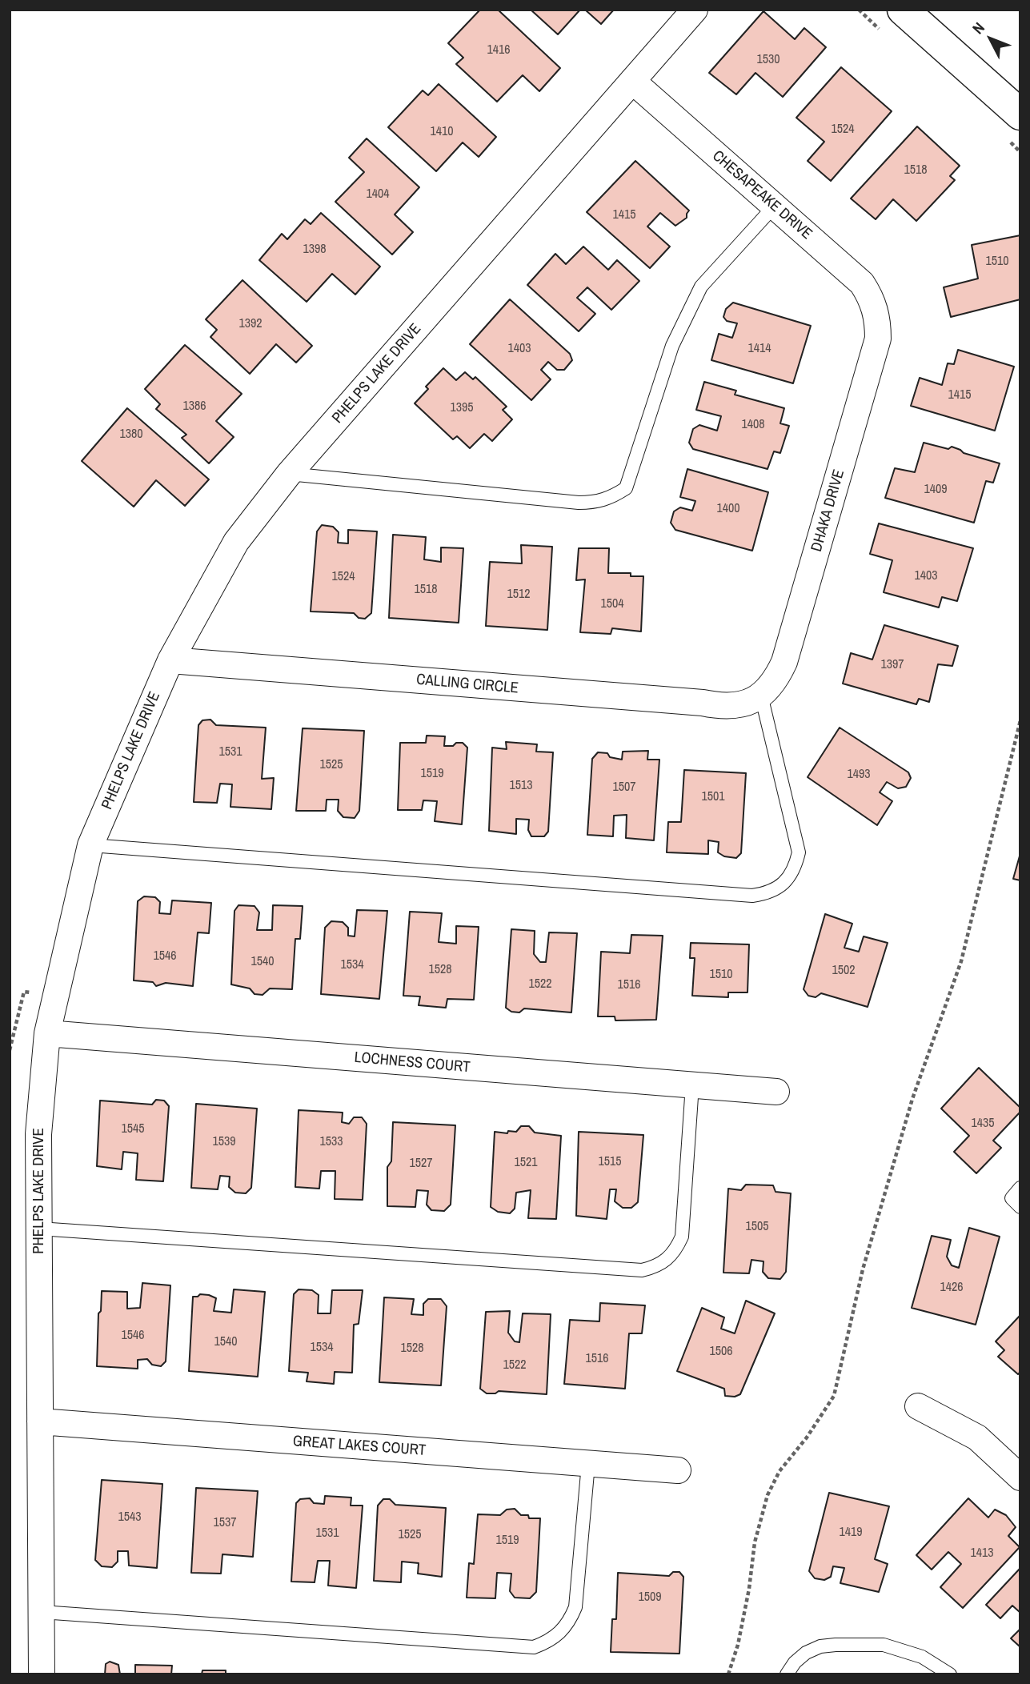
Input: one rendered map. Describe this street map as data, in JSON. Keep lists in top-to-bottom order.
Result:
{
  "streets": {
    "street": [
      "CHESAPEAKE DRIVE",
      "PHELPS LAKE DRIVE",
      "DHAKA DRIVE",
      "CALLING CIRCLE",
      "LOCHNESS COURT",
      "GREAT LAKES COURT"
    ]
  },
  "crossings": [
    ["CHESAPEAKE DRIVE", "PHELPS LAKE DRIVE"],
    ["CHESAPEAKE DRIVE", "DHAKA DRIVE"],
    ["PHELPS LAKE DRIVE", "CALLING CIRCLE"],
    ["PHELPS LAKE DRIVE", "LOCHNESS COURT"],
    ["PHELPS LAKE DRIVE", "GREAT LAKES COURT"],
    ["DHAKA DRIVE", "CALLING CIRCLE"]
  ],
  "house_numbers": [
    "1416",
    "1530",
    "1524",
    "1410",
    "1518",
    "1404",
    "1415",
    "1398",
    "1510",
    "1392",
    "1403",
    "1414",
    "1415",
    "1386",
    "1395",
    "1408",
    "1380",
    "1409",
    "1400",
    "1403",
    "1524",
    "1518",
    "1512",
    "1504",
    "1397",
    "1531",
    "1525",
    "1519",
    "1493",
    "1513",
    "1507",
    "1501",
    "1546",
    "1540",
    "1534",
    "1528",
    "1502",
    "1510",
    "1522",
    "1516",
    "1435",
    "1545",
    "1539",
    "1533",
    "1515",
    "1521",
    "1527",
    "1505",
    "1426",
    "1546",
    "1540",
    "1534",
    "1528",
    "1506",
    "1516",
    "1522",
    "1543",
    "1537",
    "1419",
    "1531",
    "1525",
    "1519",
    "1413",
    "1509"
  ],
  "north": "top left"
}
